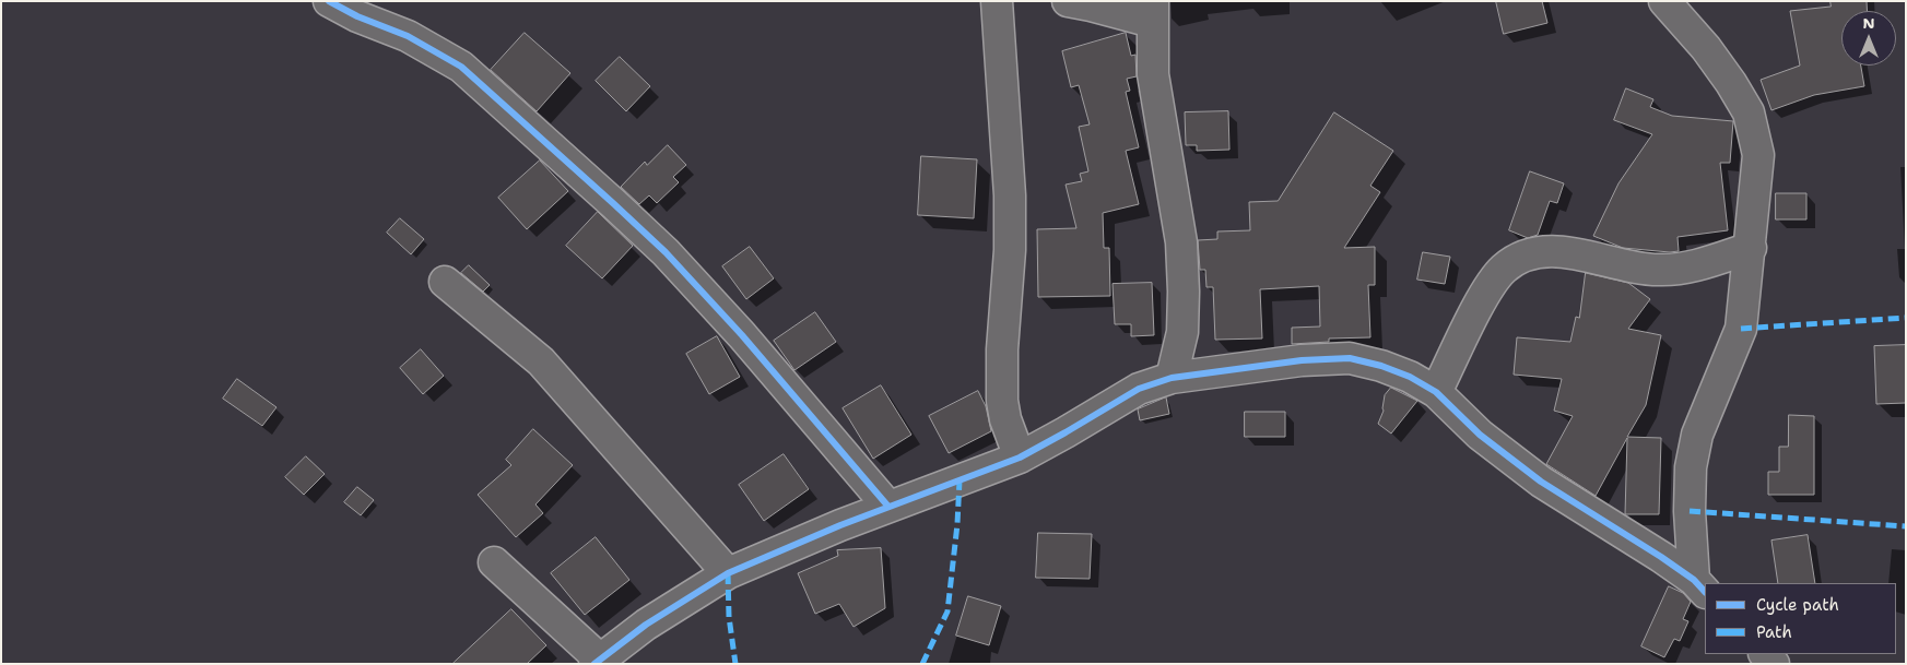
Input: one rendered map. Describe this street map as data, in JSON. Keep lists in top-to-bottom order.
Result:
{
  "legend": ["Cycle path", "Path"],
  "north": "top"
}
